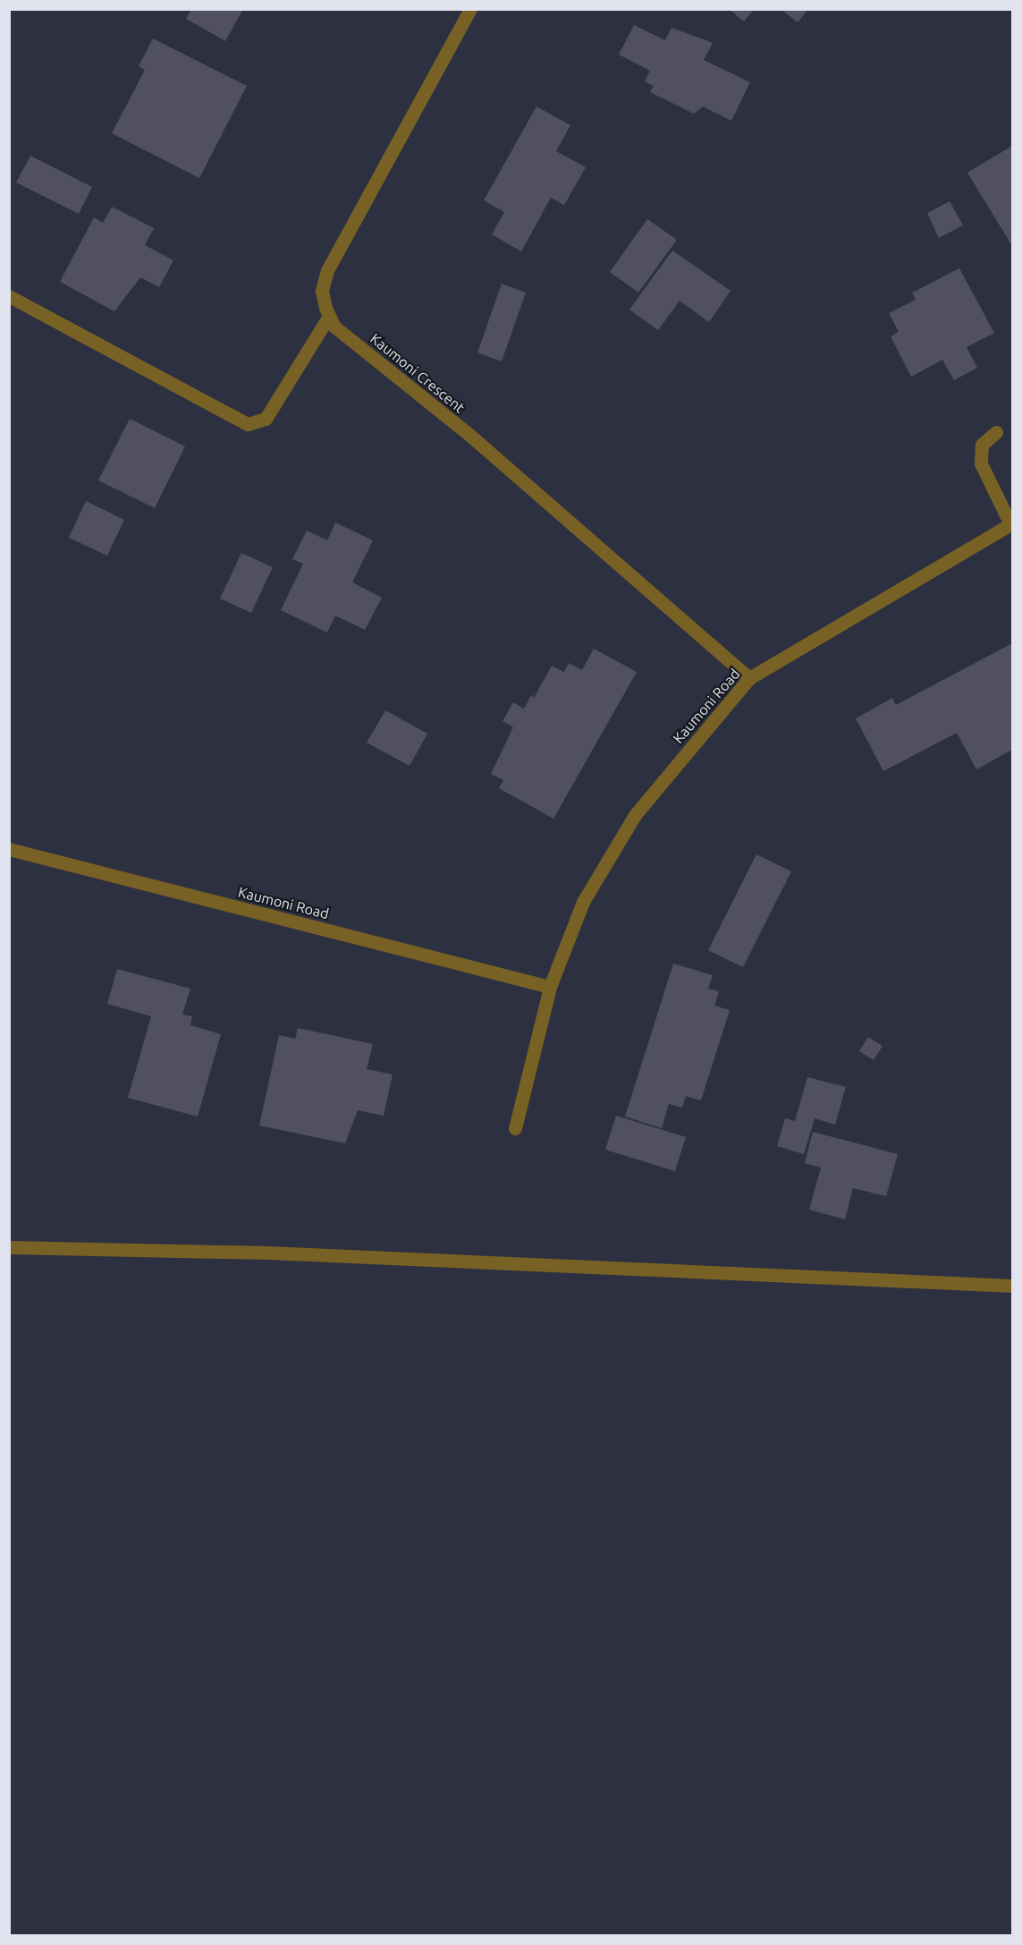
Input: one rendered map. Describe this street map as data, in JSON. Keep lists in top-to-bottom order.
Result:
{
  "streets": {
    "street": ["Kaumoni Crescent", "Kaumoni Road"]
  },
  "crossings": [
    ["Kaumoni Crescent", "Kaumoni Road"]
  ]
}
